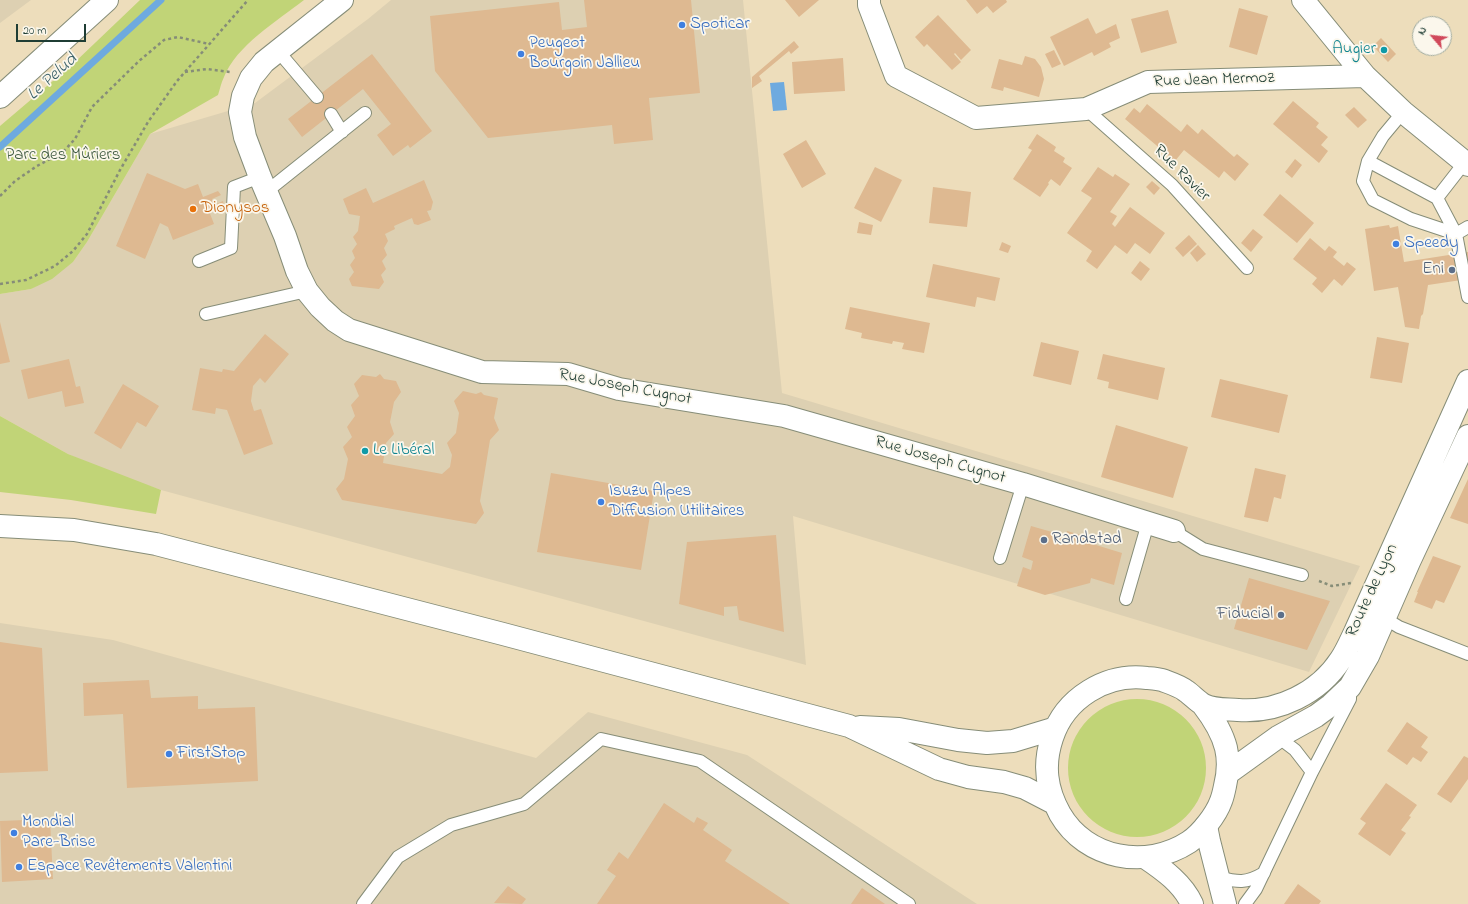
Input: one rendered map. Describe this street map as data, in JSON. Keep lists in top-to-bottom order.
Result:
{
  "streets": {
    "main road": ["Rue Jean Mermoz", "Rue Joseph Cugnot", "Route de Lyon"],
    "lane": ["Rue Ravier"]
  },
  "crossings": [
    ["Rue Jean Mermoz", "Rue Ravier"]
  ],
  "water": ["Le Pelud"],
  "parks": ["Parc des Mûriers"],
  "places": [
    "Spoticar",
    "Augier",
    "Peugeot Bourgoin Jallieu",
    "Dionysos",
    "Speedy",
    "Eni",
    "Le Libéral",
    "Isuzu Alpes Diffusion Utilitaires",
    "Randstad",
    "Fiducial",
    "FirstStop",
    "Mondial Pare-Brise",
    "Espace Revêtements Valentini"
  ],
  "scale_bar": "20 m",
  "north": "top left"
}
